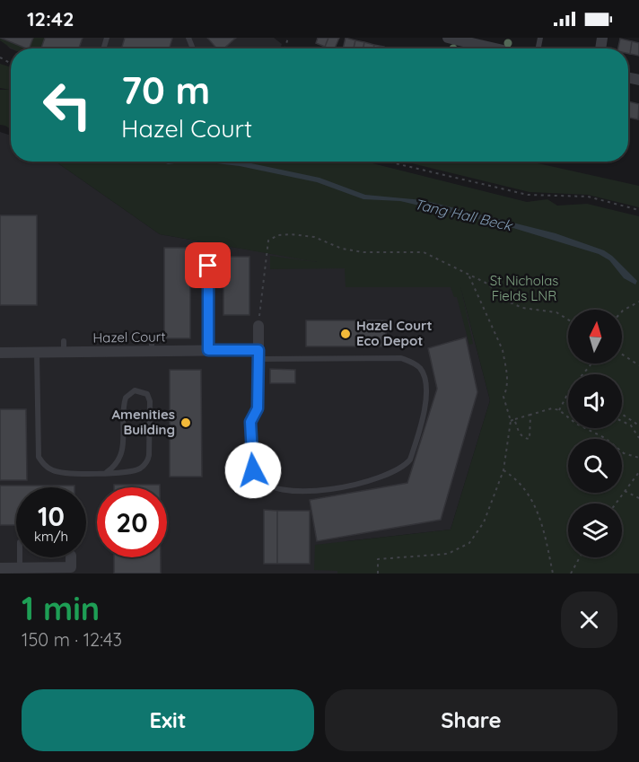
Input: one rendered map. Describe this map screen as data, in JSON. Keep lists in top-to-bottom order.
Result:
{
  "streets": {
    "street": ["Hazel Court"]
  },
  "water": ["Tang Hall Beck"],
  "parks": ["St Nicholas Fields LNR"],
  "places": ["Hazel Court Eco Depot", "Amenities Building"],
  "north": "top",
  "page": {
    "status": "12:42",
    "turn": ["70 m", "Hazel Court"],
    "speed": "10 km/h",
    "limit": "20",
    "heading": ["1 min", "150 m · 12:43"],
    "buttons": ["Exit", "Share"]
  }
}
